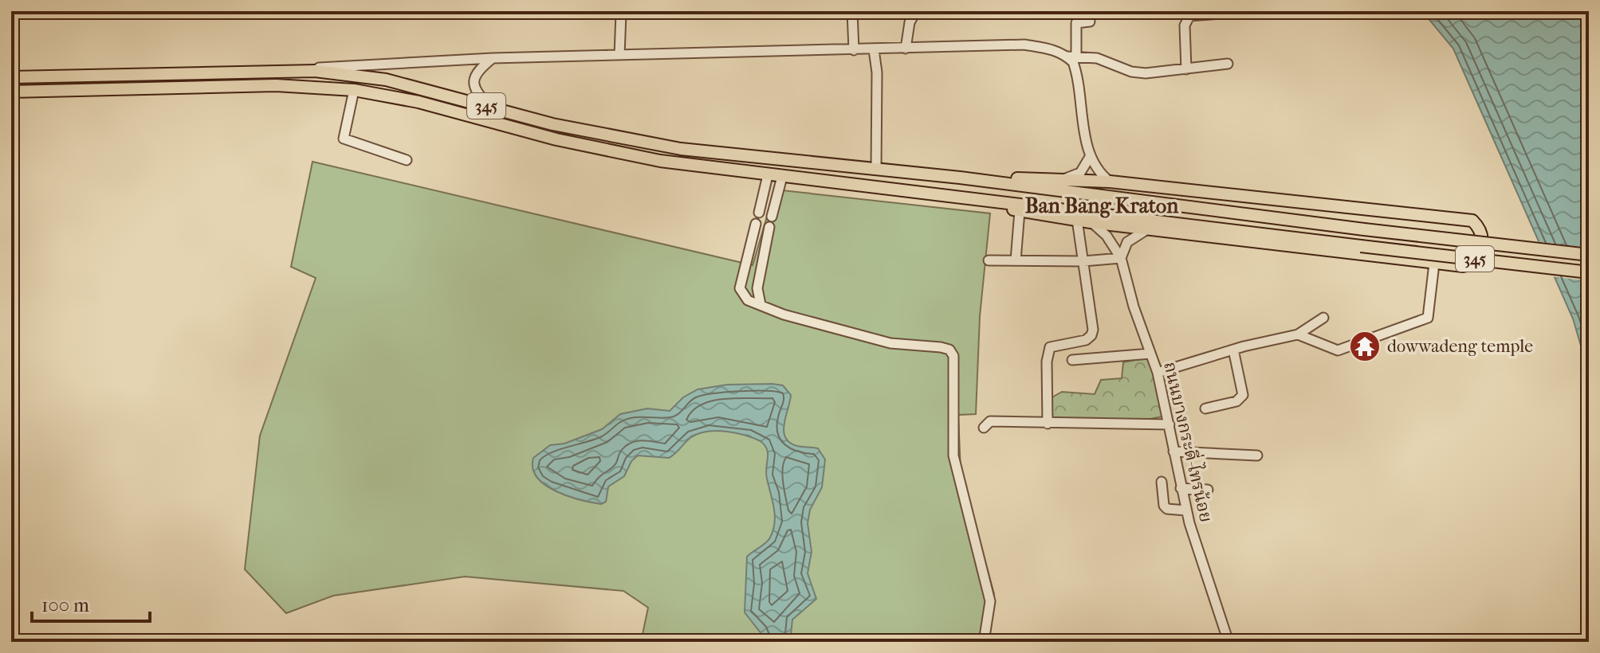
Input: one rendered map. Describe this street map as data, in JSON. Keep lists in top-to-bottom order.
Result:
{
  "streets": {
    "main road": ["345"],
    "street": ["ถนนบางกระดี่-ไทรน้อย"]
  },
  "districts": ["Ban Bang Kraton"],
  "places": {
    "temple": ["dowwadeng temple"]
  },
  "scale_bar": "100 m"
}
